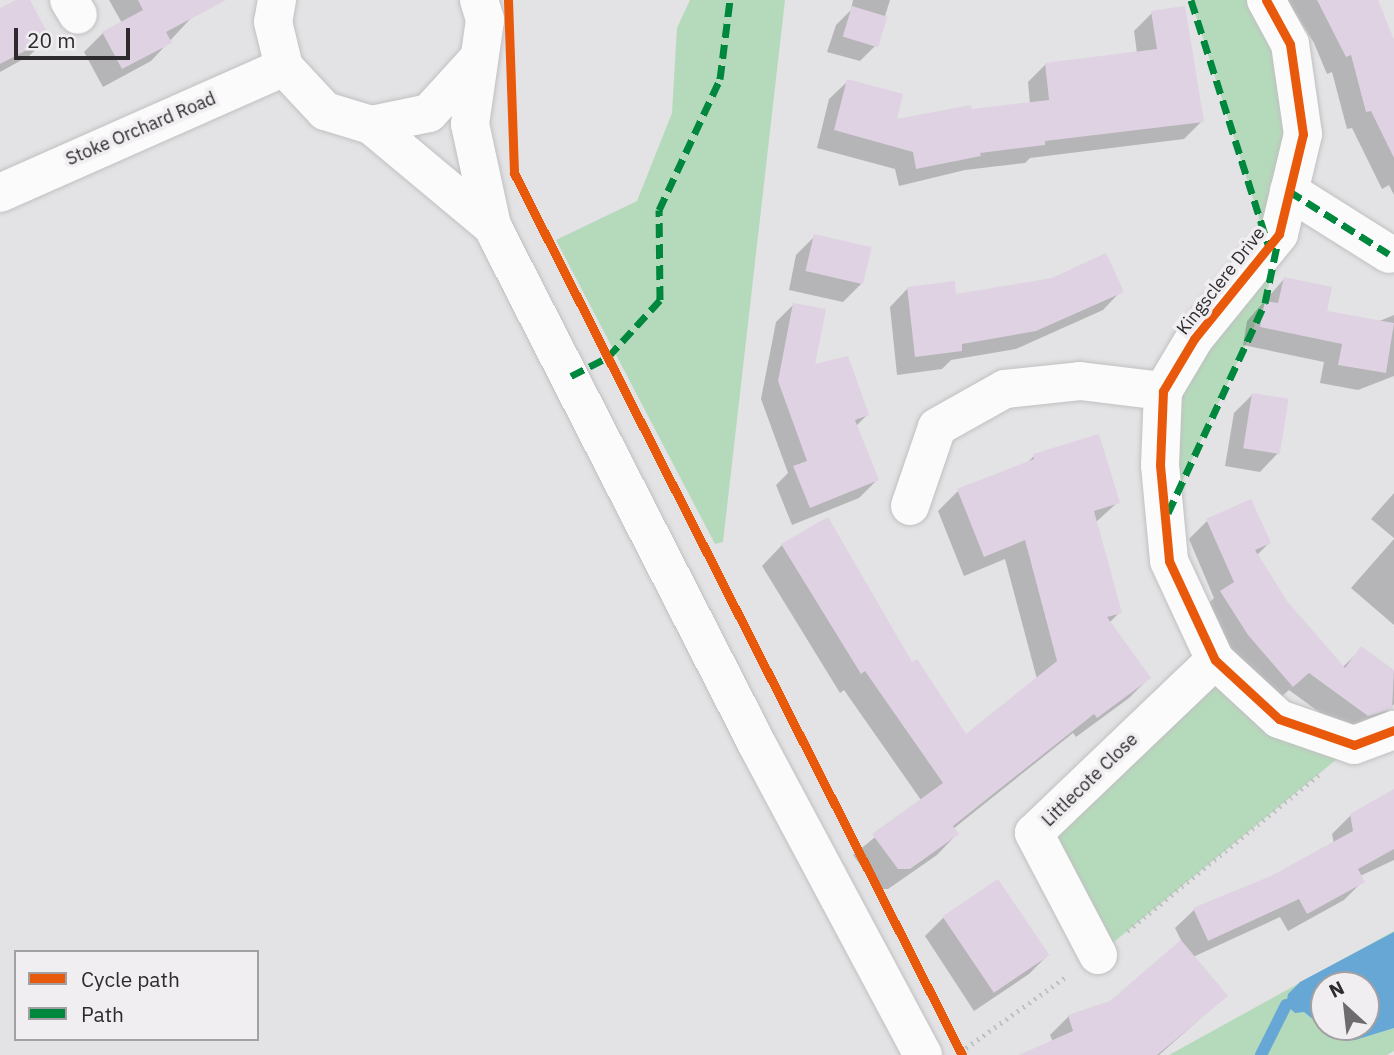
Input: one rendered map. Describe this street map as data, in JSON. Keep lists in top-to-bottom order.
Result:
{
  "streets": {
    "street": ["Stoke Orchard Road", "Kingsclere Drive", "Littlecote Close"]
  },
  "crossings": [
    ["Kingsclere Drive", "Littlecote Close"]
  ],
  "legend": ["Cycle path", "Path"],
  "scale_bar": "20 m",
  "north": "top left"
}
